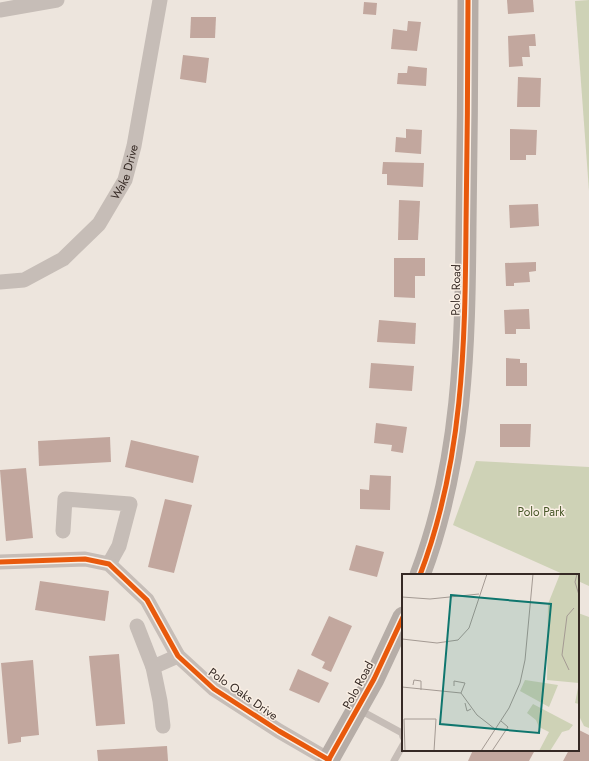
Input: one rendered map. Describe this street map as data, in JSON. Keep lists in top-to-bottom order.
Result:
{
  "streets": {
    "main road": ["Polo Road"],
    "street": ["Wake Drive", "Polo Oaks Drive"]
  },
  "crossings": [
    ["Polo Road", "Polo Oaks Drive"]
  ],
  "parks": ["Polo Park"]
}
